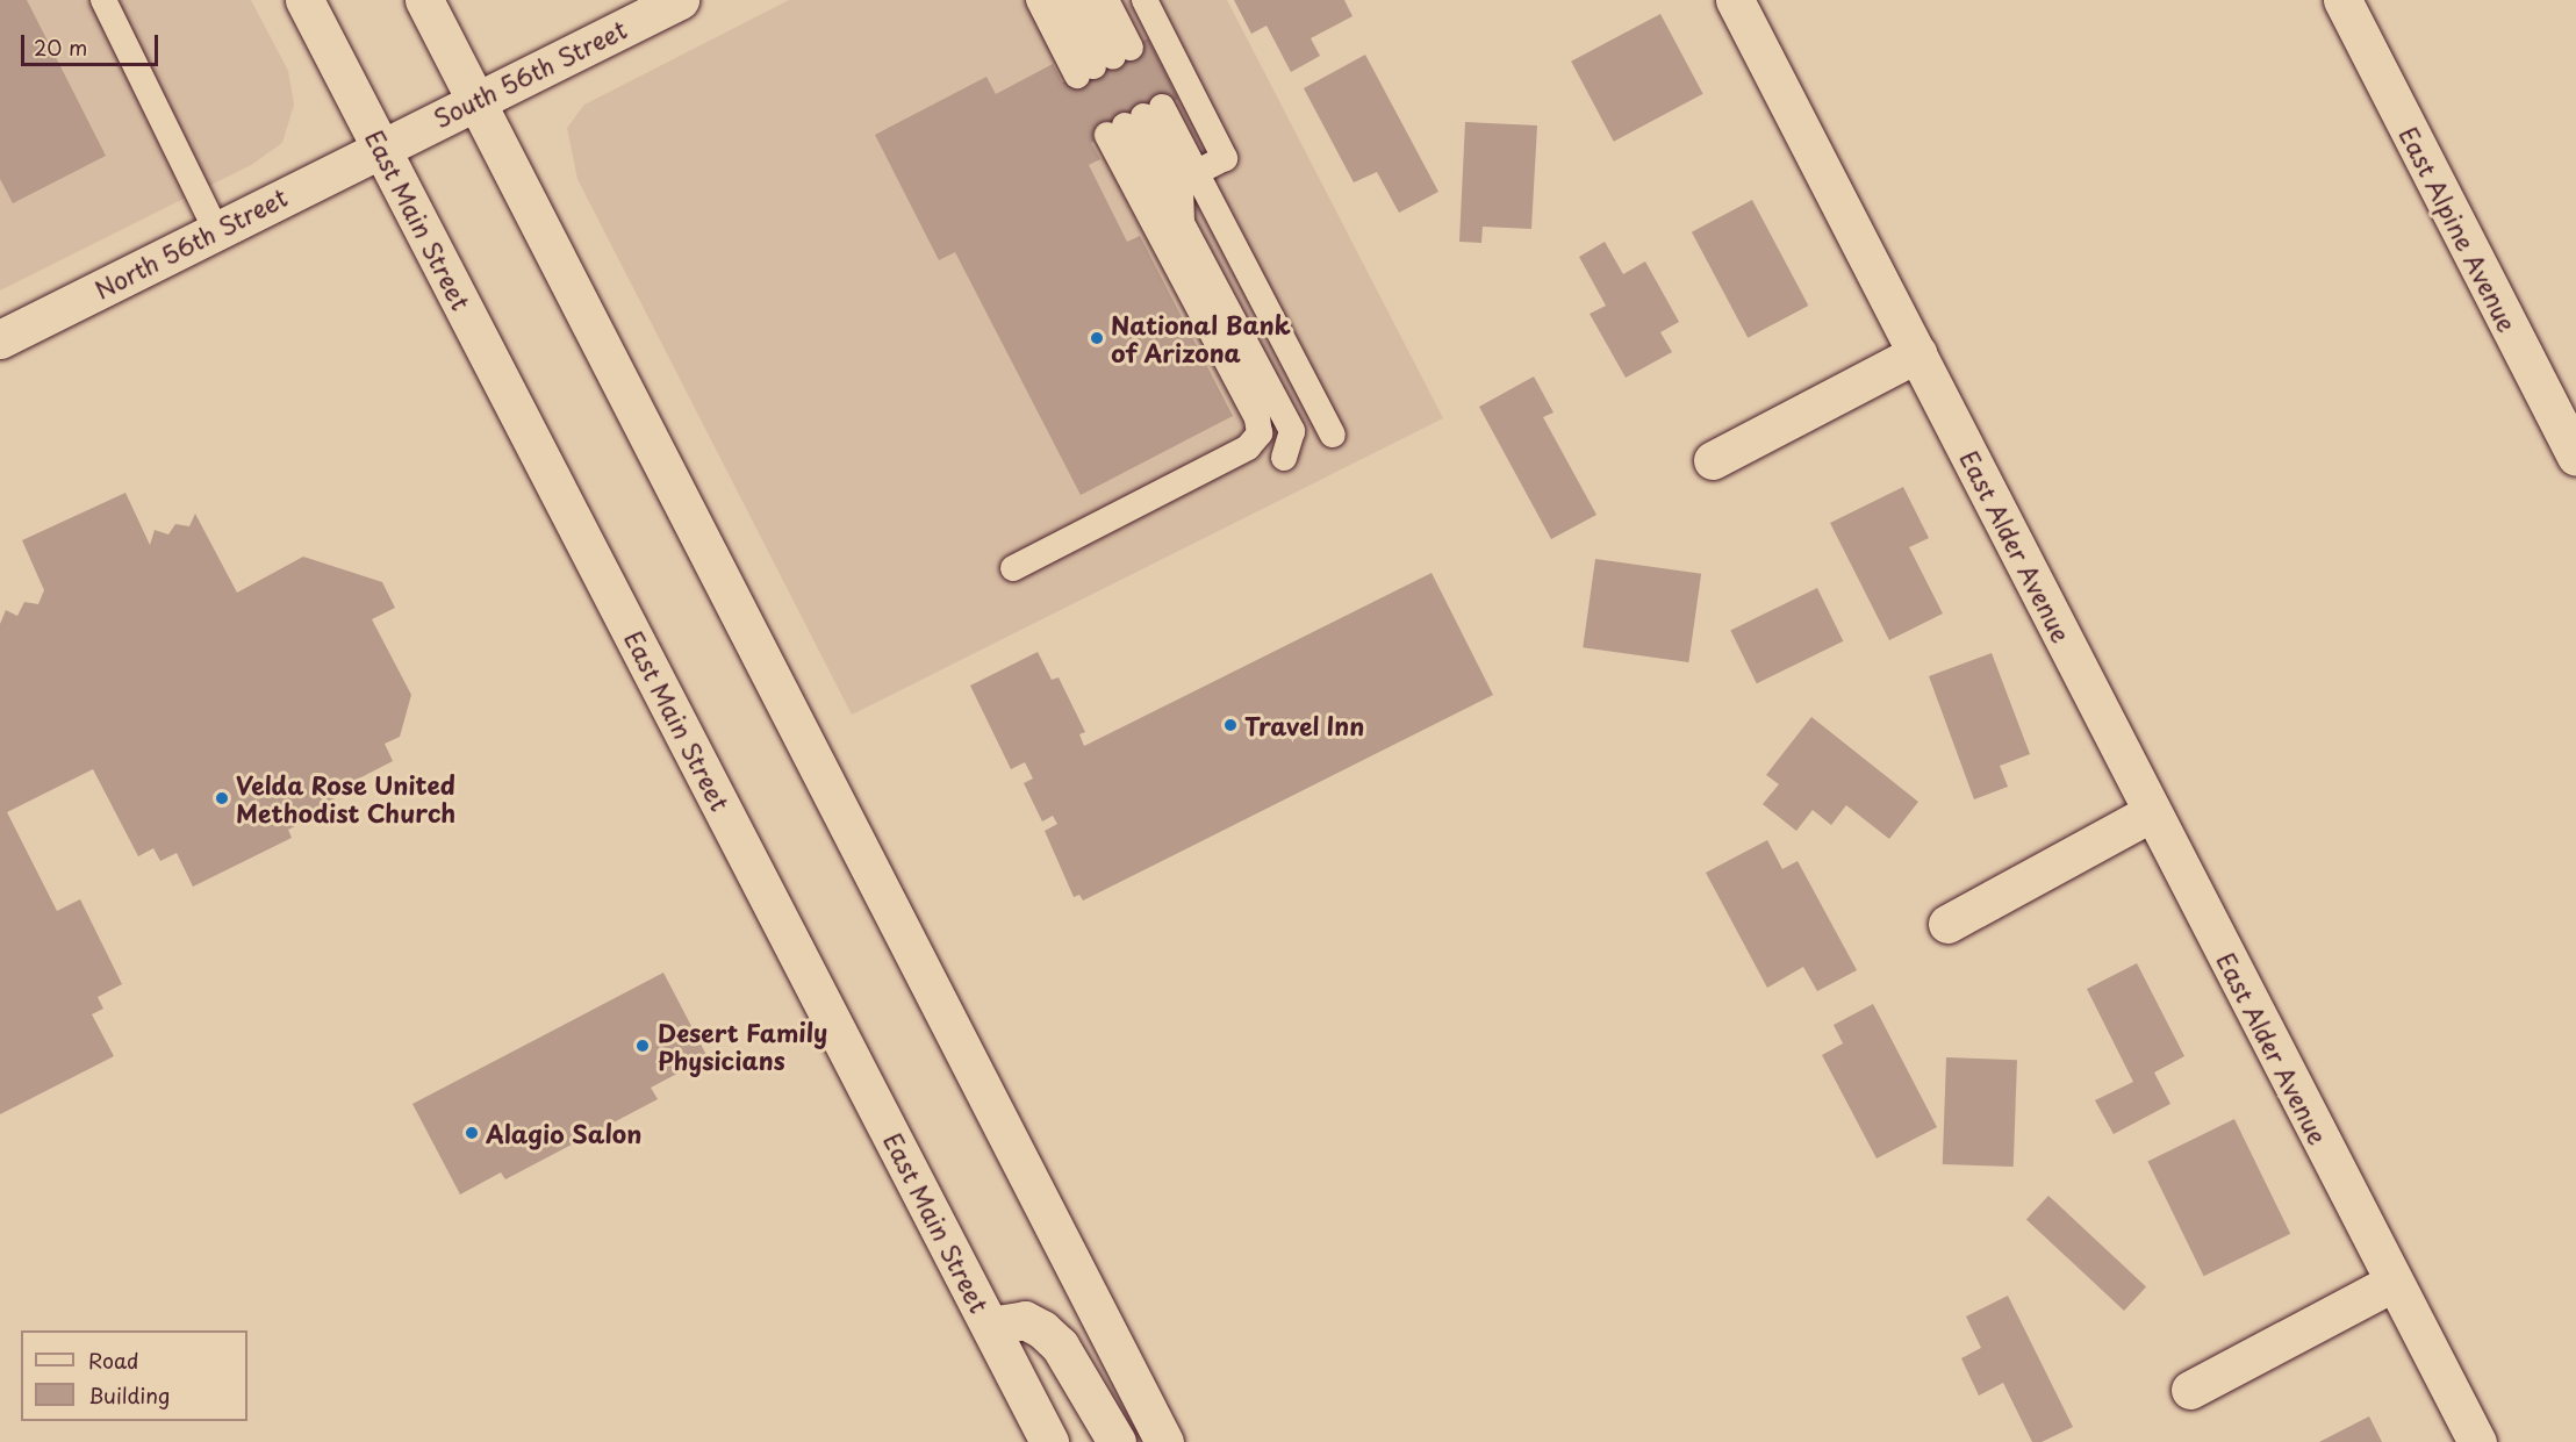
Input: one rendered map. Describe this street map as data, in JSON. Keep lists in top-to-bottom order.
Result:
{
  "streets": {
    "street": [
      "South 56th Street",
      "East Main Street",
      "East Alpine Avenue",
      "North 56th Street",
      "East Alder Avenue"
    ]
  },
  "crossings": [
    ["South 56th Street", "East Main Street"],
    ["South 56th Street", "North 56th Street"],
    ["East Main Street", "North 56th Street"]
  ],
  "places": [
    "National Bank of Arizona",
    "Travel Inn",
    "Velda Rose United Methodist Church",
    "Desert Family Physicians",
    "Alagio Salon"
  ],
  "legend": ["Road", "Building"],
  "scale_bar": "20 m"
}
